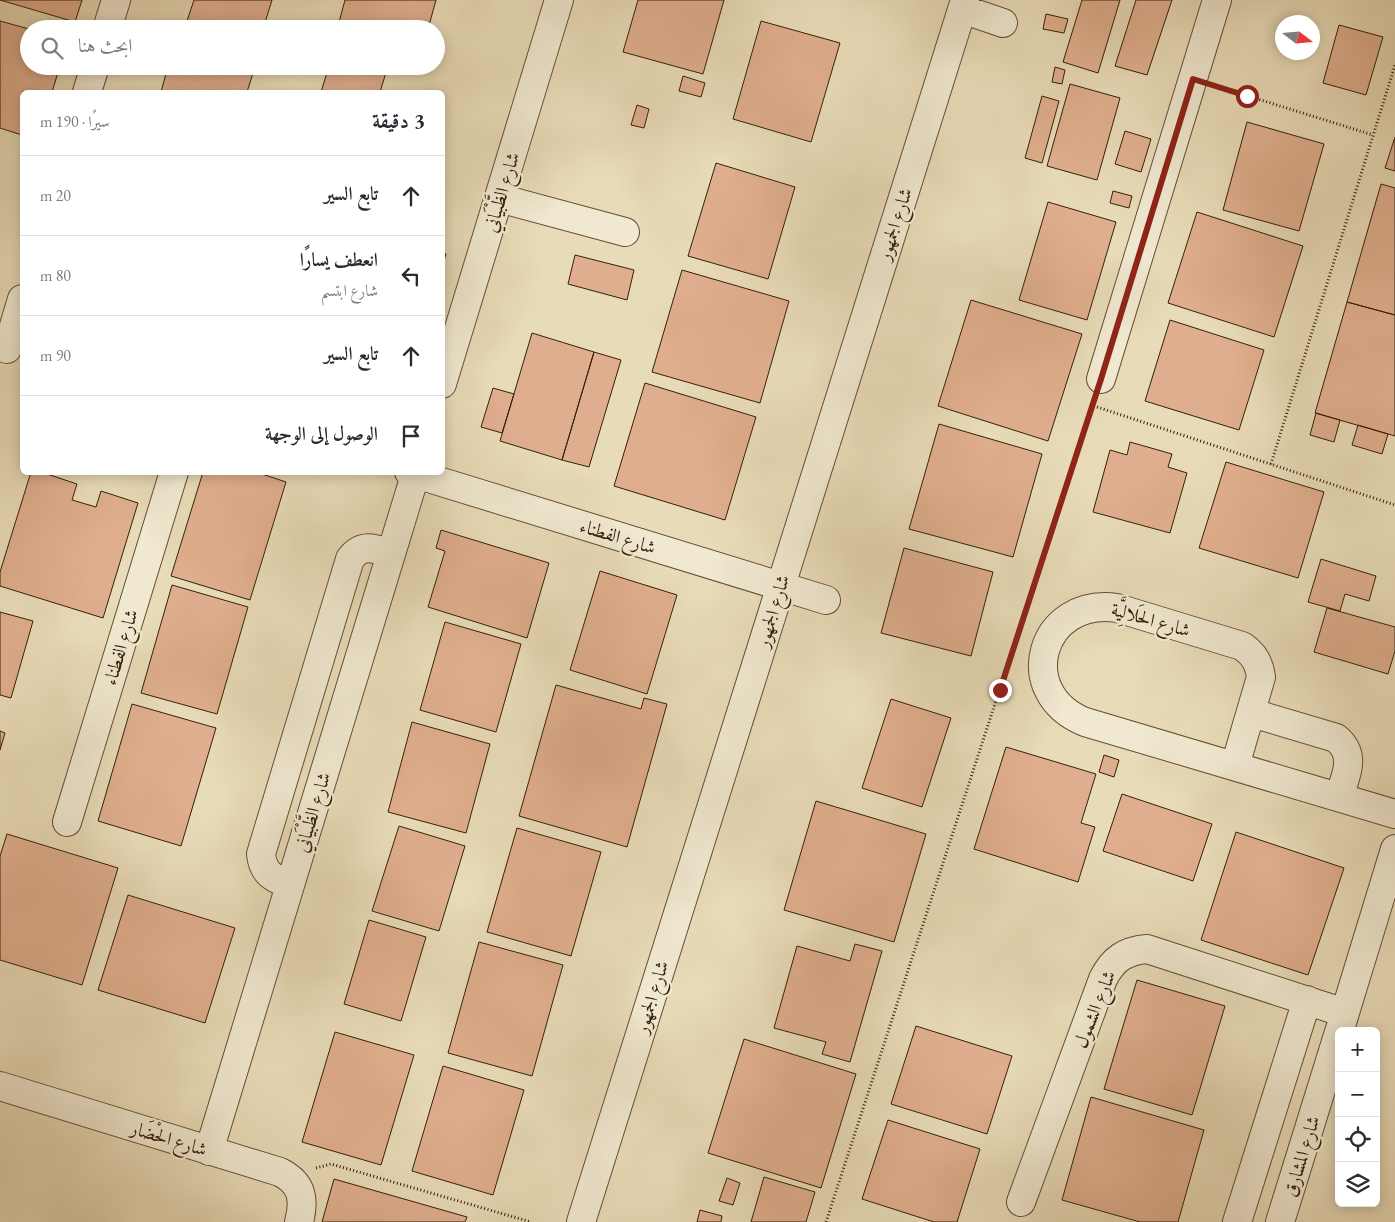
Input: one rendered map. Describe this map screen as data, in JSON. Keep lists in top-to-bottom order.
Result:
{
  "streets": {
    "street": [
      "شارع الظَّبْيَاني",
      "شارع الجمهور",
      "شارع الفطناء",
      "شارع الحَلالِيَّة",
      "شارع الشمول",
      "شارع الحْضَار",
      "شارع المشارق"
    ]
  },
  "crossings": [
    ["شارع الظَّبْيَاني", "شارع الحْضَار"],
    ["شارع الجمهور", "شارع الفطناء"],
    ["شارع الشمول", "شارع المشارق"]
  ],
  "north": "right",
  "page": {
    "search": "ابحث هنا",
    "heading": ["3 دقيقة", "سيرًا · 190 m"],
    "list": [
      ["تابع السير", "20 m"],
      ["انعطف يسارًا", "شارع ابتسم", "80 m"],
      ["تابع السير", "90 m"],
      "الوصول إلى الوجهة"
    ],
    "map_buttons": ["+", "−"]
  }
}
